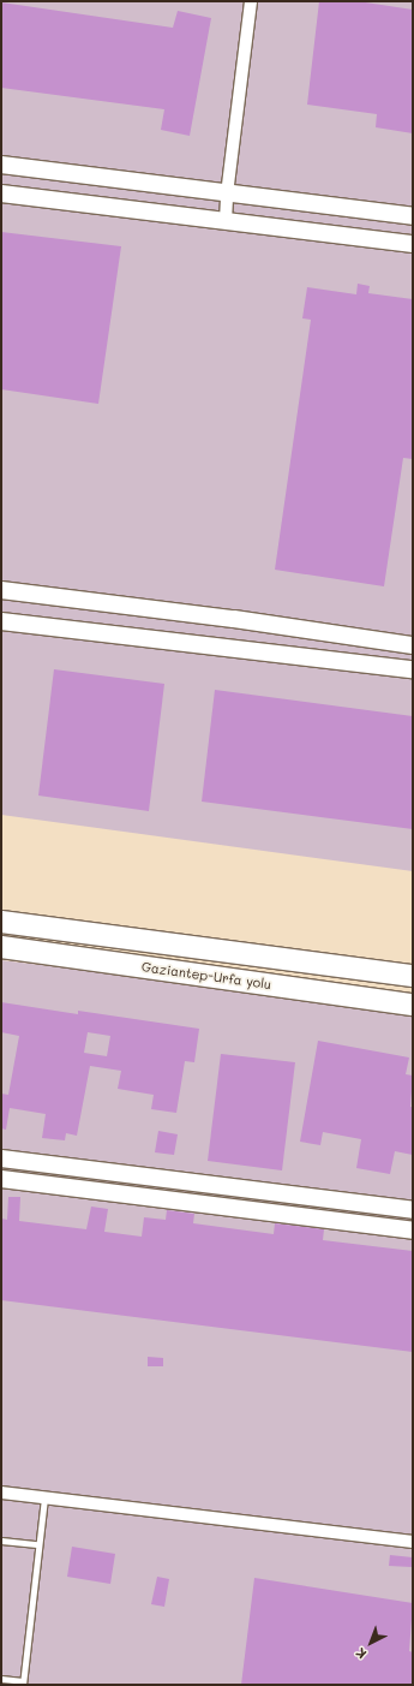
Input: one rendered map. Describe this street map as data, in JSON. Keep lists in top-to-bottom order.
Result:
{
  "streets": {
    "highway": ["Gaziantep-Urfa yolu"]
  },
  "north": "bottom left"
}
